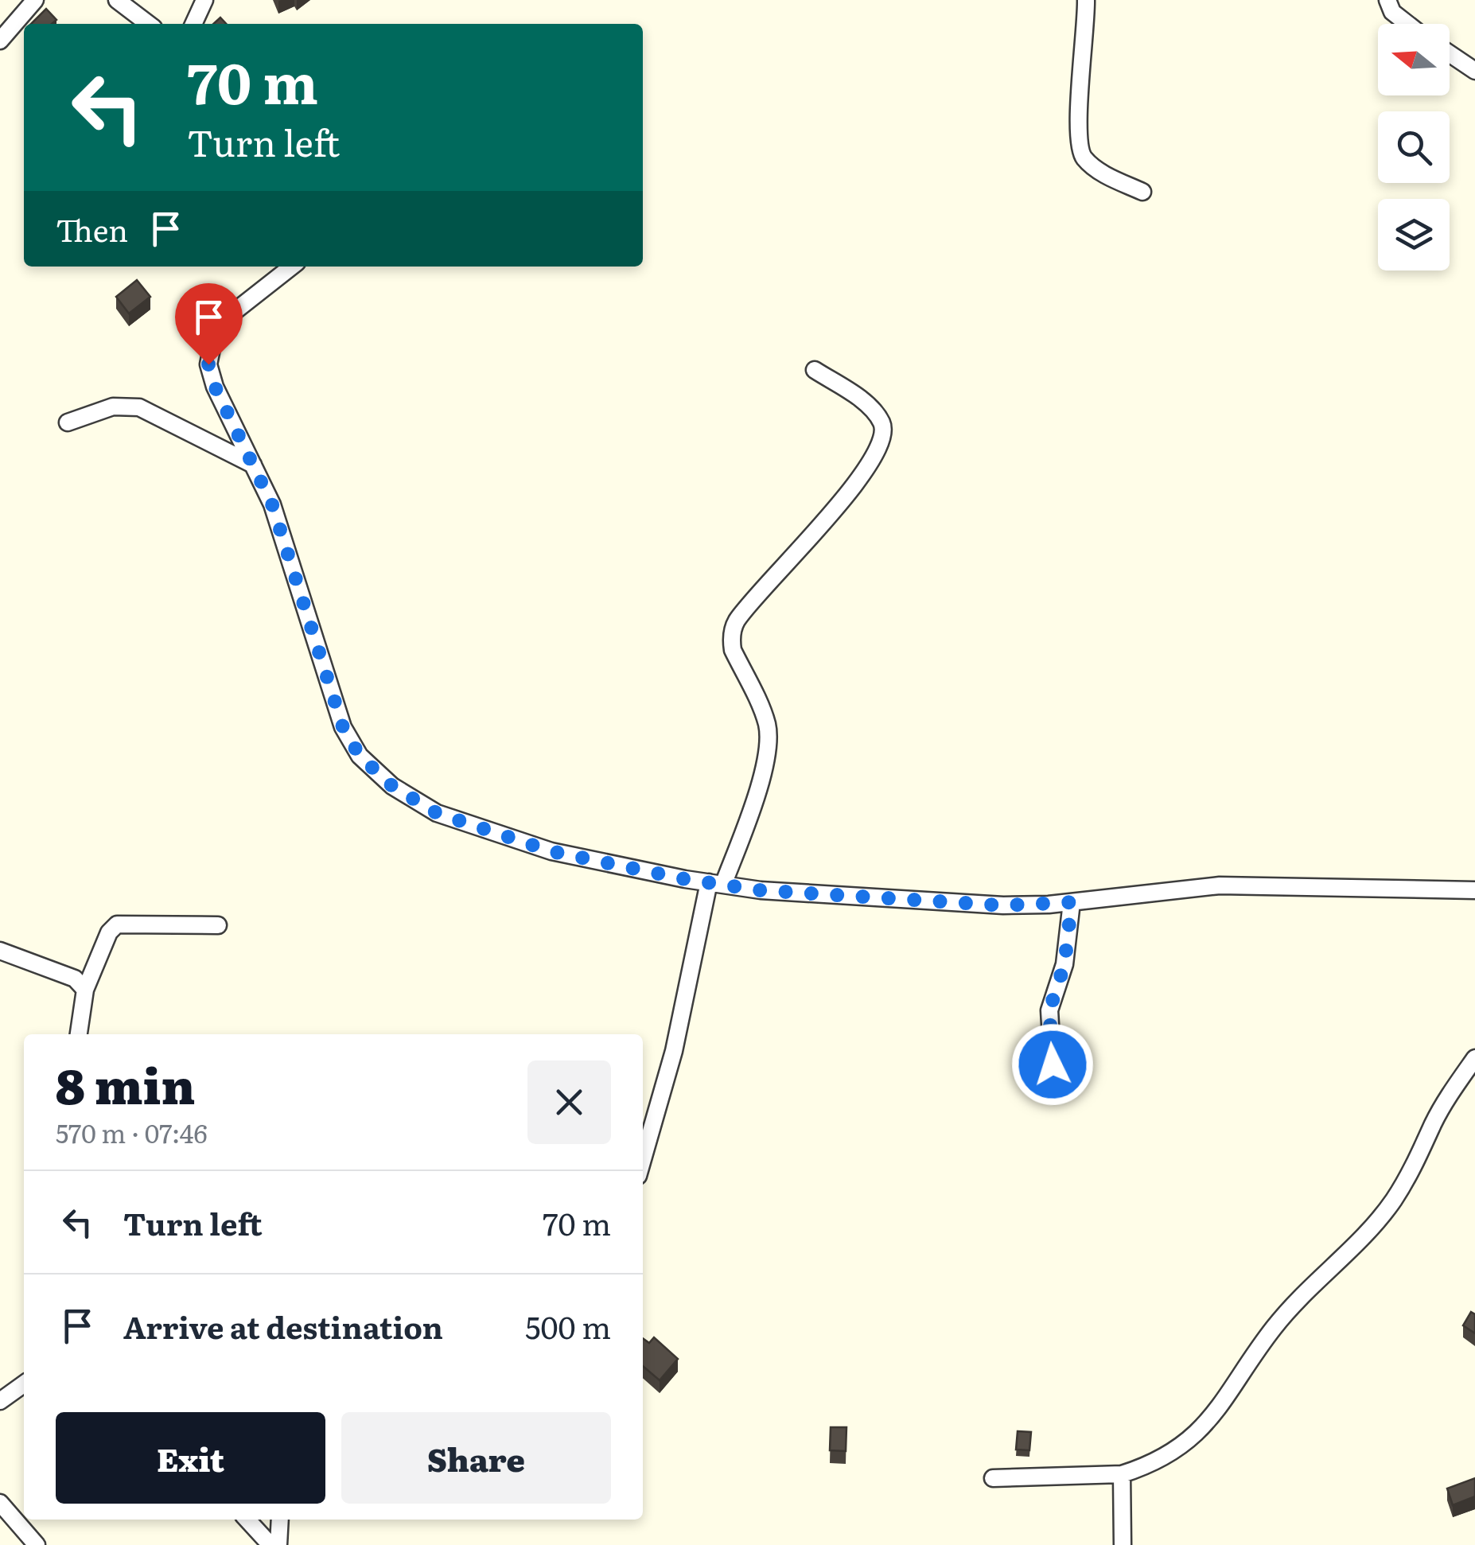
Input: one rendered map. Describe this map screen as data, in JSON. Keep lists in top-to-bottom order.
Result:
{
  "north": "left",
  "page": {
    "turn": ["70 m", "Turn left"],
    "then": "Then",
    "heading": ["8 min", "570 m · 07:46"],
    "list": [
      {
        "name": "Turn left",
        "value": "70 m"
      },
      {
        "name": "Arrive at destination",
        "value": "500 m"
      }
    ],
    "buttons": ["Exit", "Share"]
  }
}
